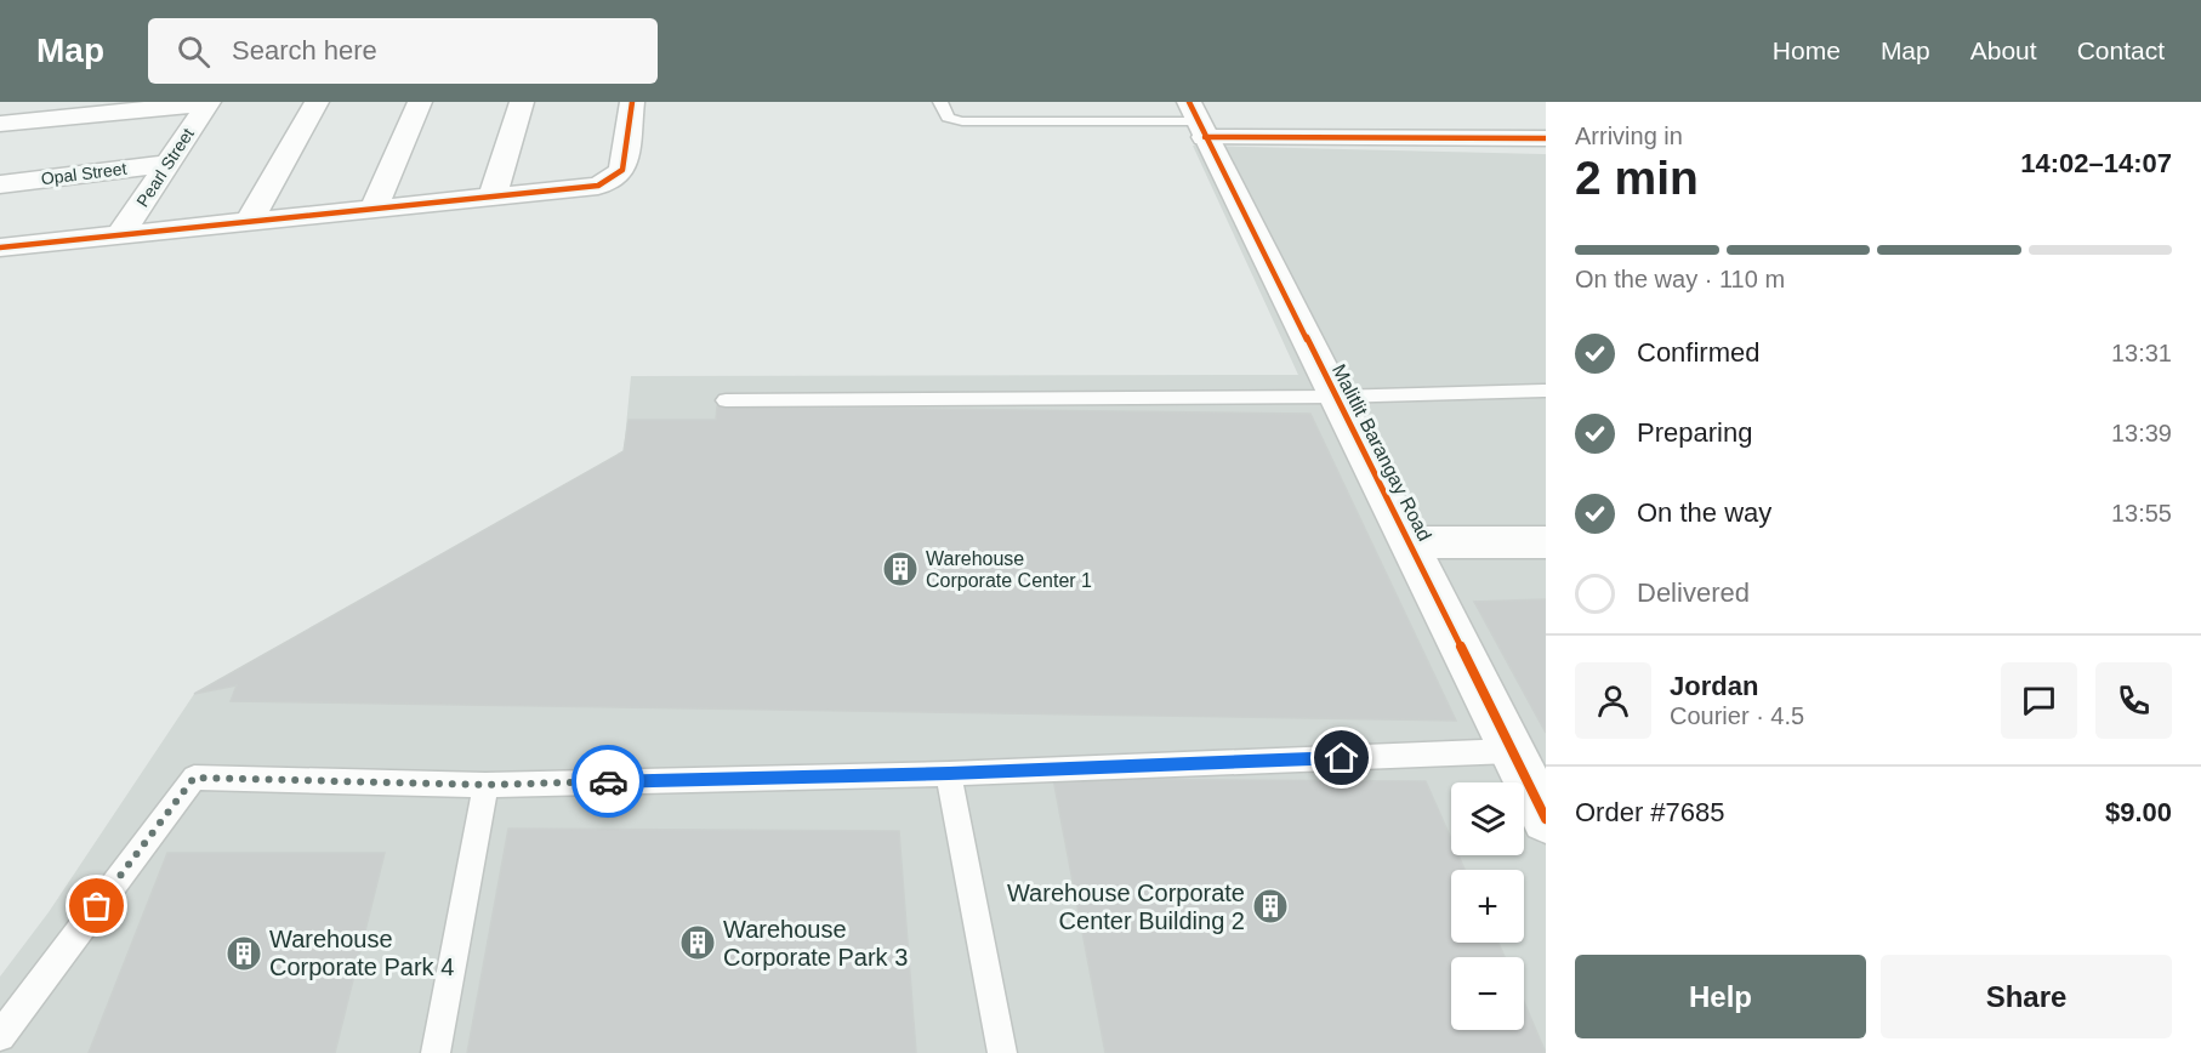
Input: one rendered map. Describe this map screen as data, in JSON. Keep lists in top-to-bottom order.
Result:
{
  "streets": {
    "street": ["Pearl Street", "Opal Street", "Malitlit Barangay Road"]
  },
  "crossings": [
    ["Pearl Street", "Opal Street"]
  ],
  "places": {
    "building": [
      "Warehouse Corporate Center 1",
      "Warehouse Corporate Center Building 2",
      "Warehouse Corporate Park 3",
      "Warehouse Corporate Park 4"
    ]
  },
  "page": {
    "header": "Map",
    "search": "Search here",
    "nav": [
      "Home",
      "Map",
      "About",
      "Contact"
    ],
    "heading": ["2 min", "Arriving in", "14:02–14:07"],
    "panel": [
      "Jordan",
      "Courier · 4.5",
      "Order #7685",
      "$9.00"
    ],
    "bar": "On the way · 110 m",
    "list": [
      ["Confirmed", "13:31"],
      ["Preparing", "13:39"],
      ["On the way", "13:55"],
      "Delivered"
    ],
    "map_buttons": ["+", "−"],
    "buttons": ["Help", "Share"]
  }
}
